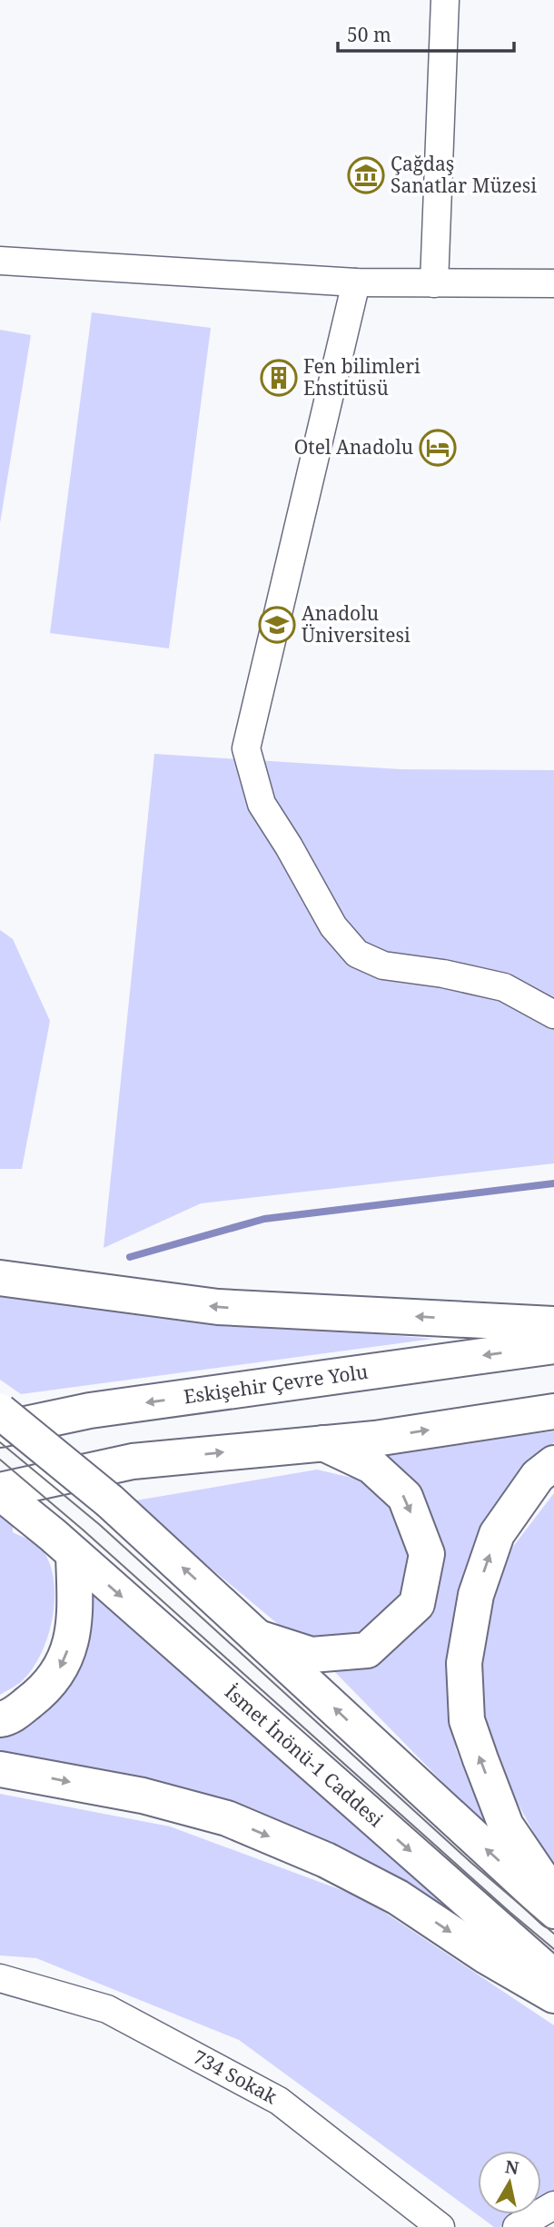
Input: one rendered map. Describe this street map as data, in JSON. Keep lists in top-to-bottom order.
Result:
{
  "streets": {
    "main road": ["Eskişehir Çevre Yolu", "İsmet İnönü-1 Caddesi"],
    "street": ["734 Sokak"]
  },
  "places": {
    "museum": ["Çağdaş Sanatlar Müzesi"],
    "building": ["Fen bilimleri Enstitüsü"],
    "hotel": ["Otel Anadolu"],
    "school or university": ["Anadolu Üniversitesi"]
  },
  "scale_bar": "50 m",
  "north": "top"
}
